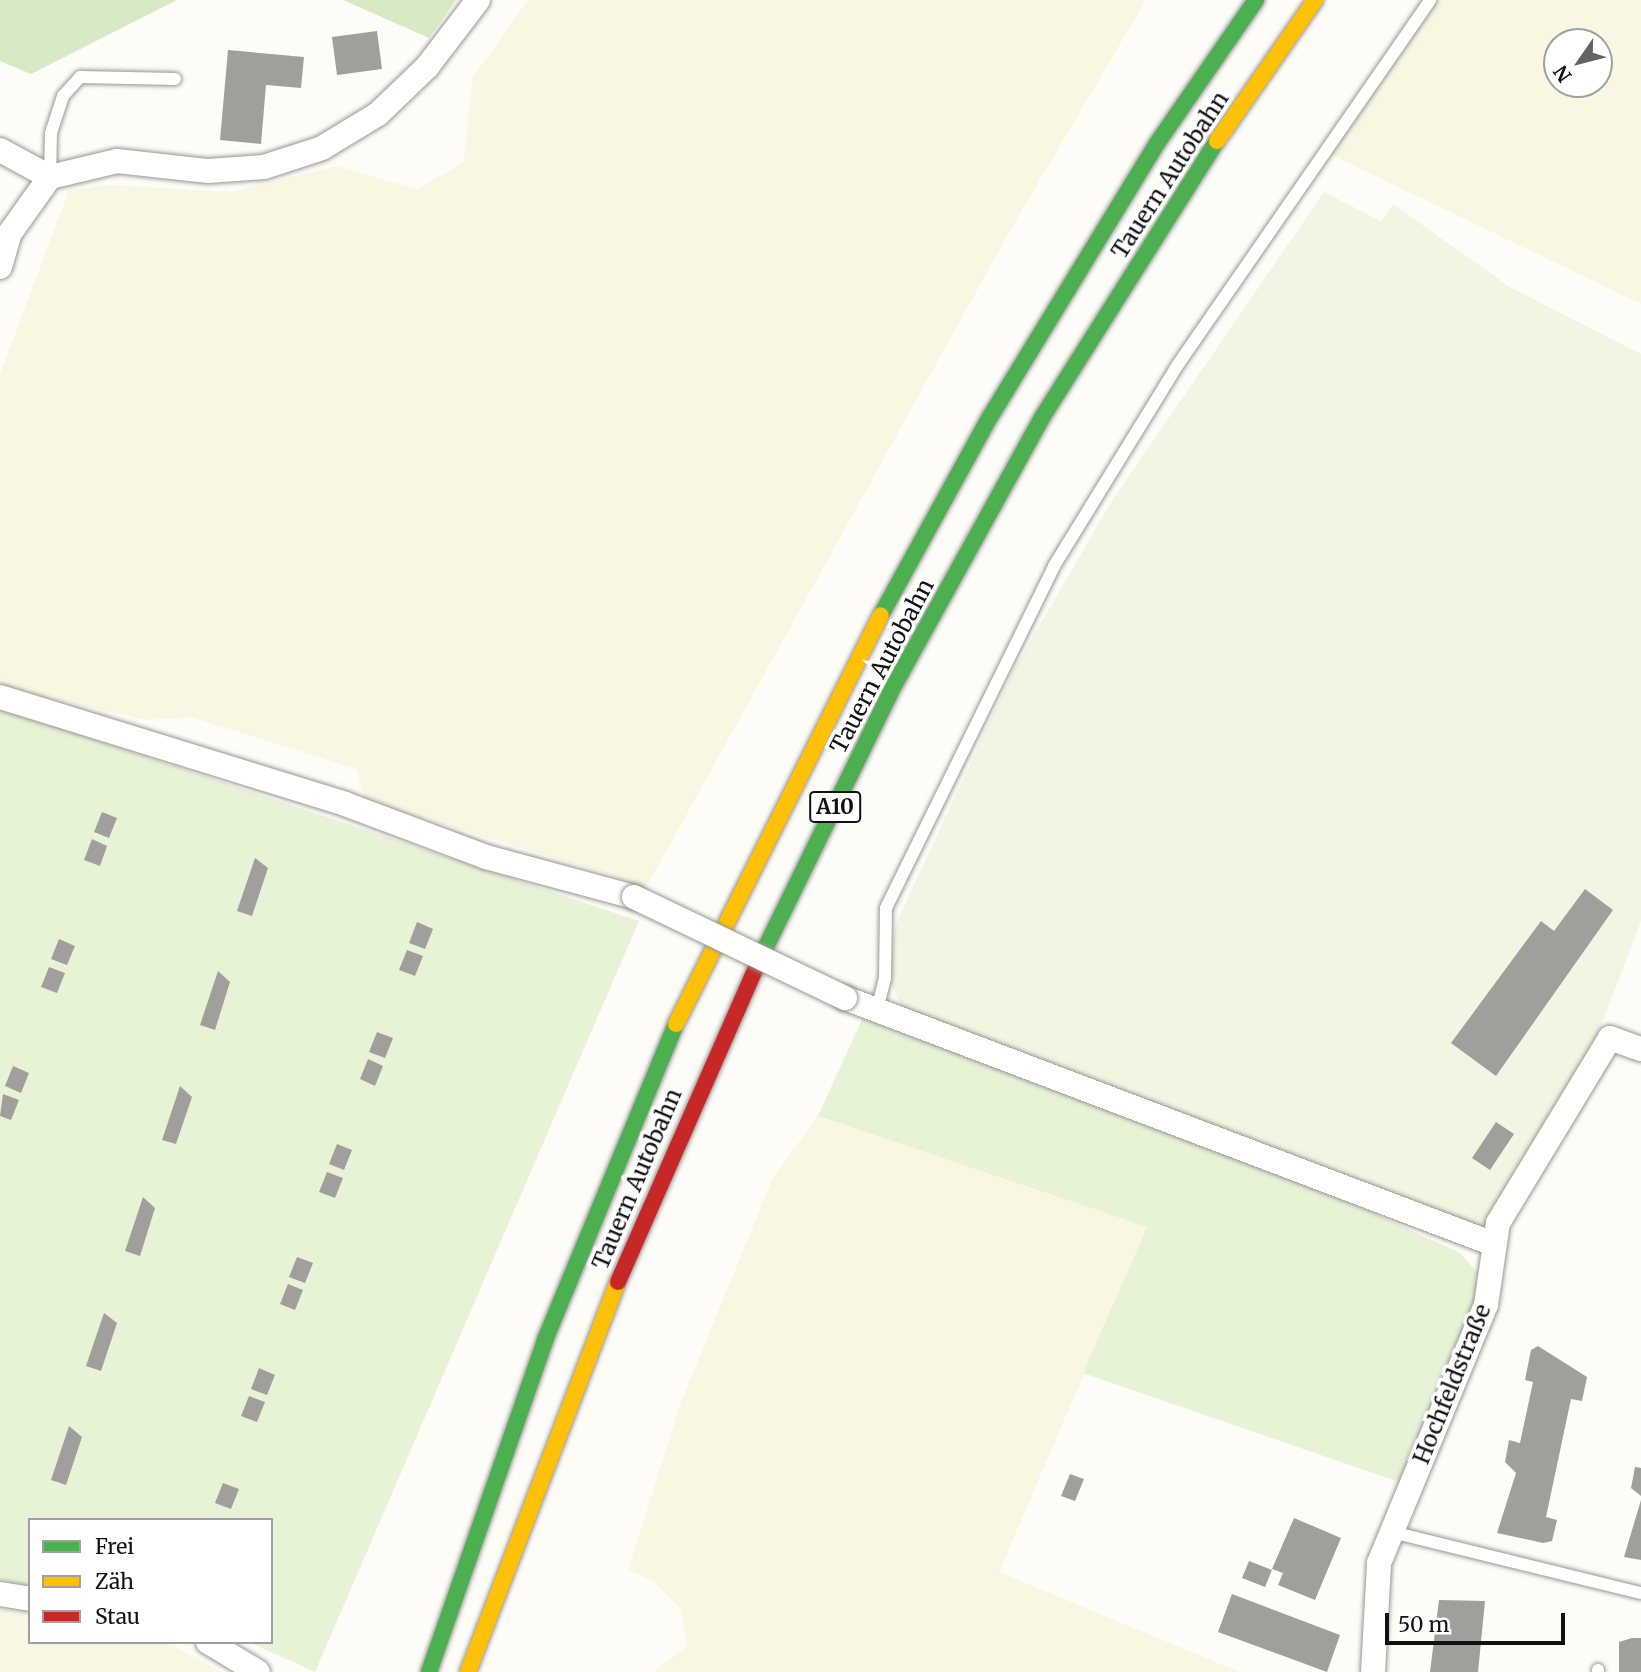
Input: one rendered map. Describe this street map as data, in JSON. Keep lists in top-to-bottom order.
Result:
{
  "streets": {
    "highway": ["Tauern Autobahn", "A10"],
    "street": ["Hochfeldstraße"]
  },
  "legend": ["Frei", "Zäh", "Stau"],
  "scale_bar": "50 m",
  "north": "bottom left"
}
